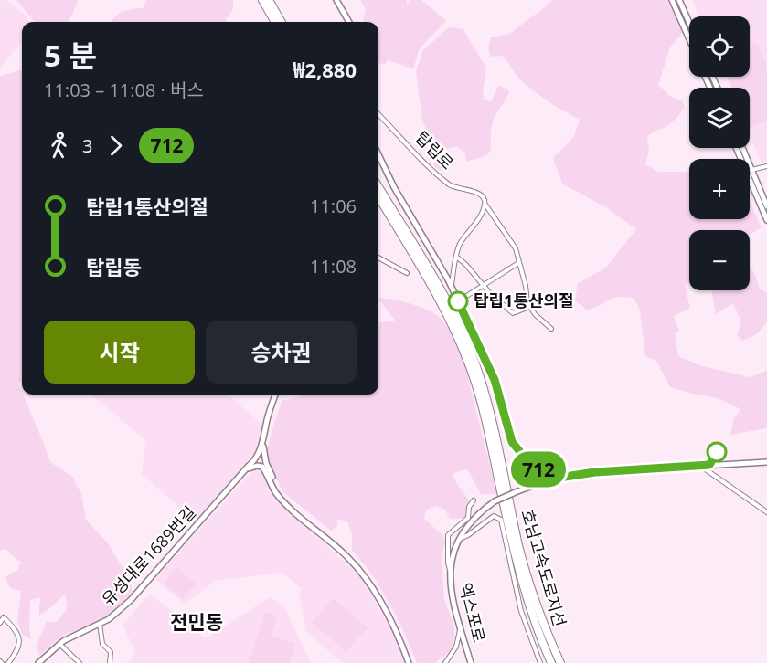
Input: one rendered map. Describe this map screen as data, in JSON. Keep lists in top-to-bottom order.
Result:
{
  "streets": {
    "highway": ["호남고속도로지선"],
    "main road": ["유성대로1689번길", "엑스포로"],
    "street": ["탑립로"]
  },
  "districts": ["전민동"],
  "places": ["탑립1통산의절"],
  "lines": ["bus line 712"],
  "page": {
    "on_map": "712",
    "map_buttons": ["+", "−"],
    "heading": ["5 분", "11:03 – 11:08 · 버스", "₩2,880"],
    "legs": ["3", "712"],
    "list": [
      {
        "name": "탑립1통산의절",
        "value": "11:06"
      },
      {
        "name": "탑립동",
        "value": "11:08"
      }
    ],
    "buttons": ["시작", "승차권"]
  }
}
